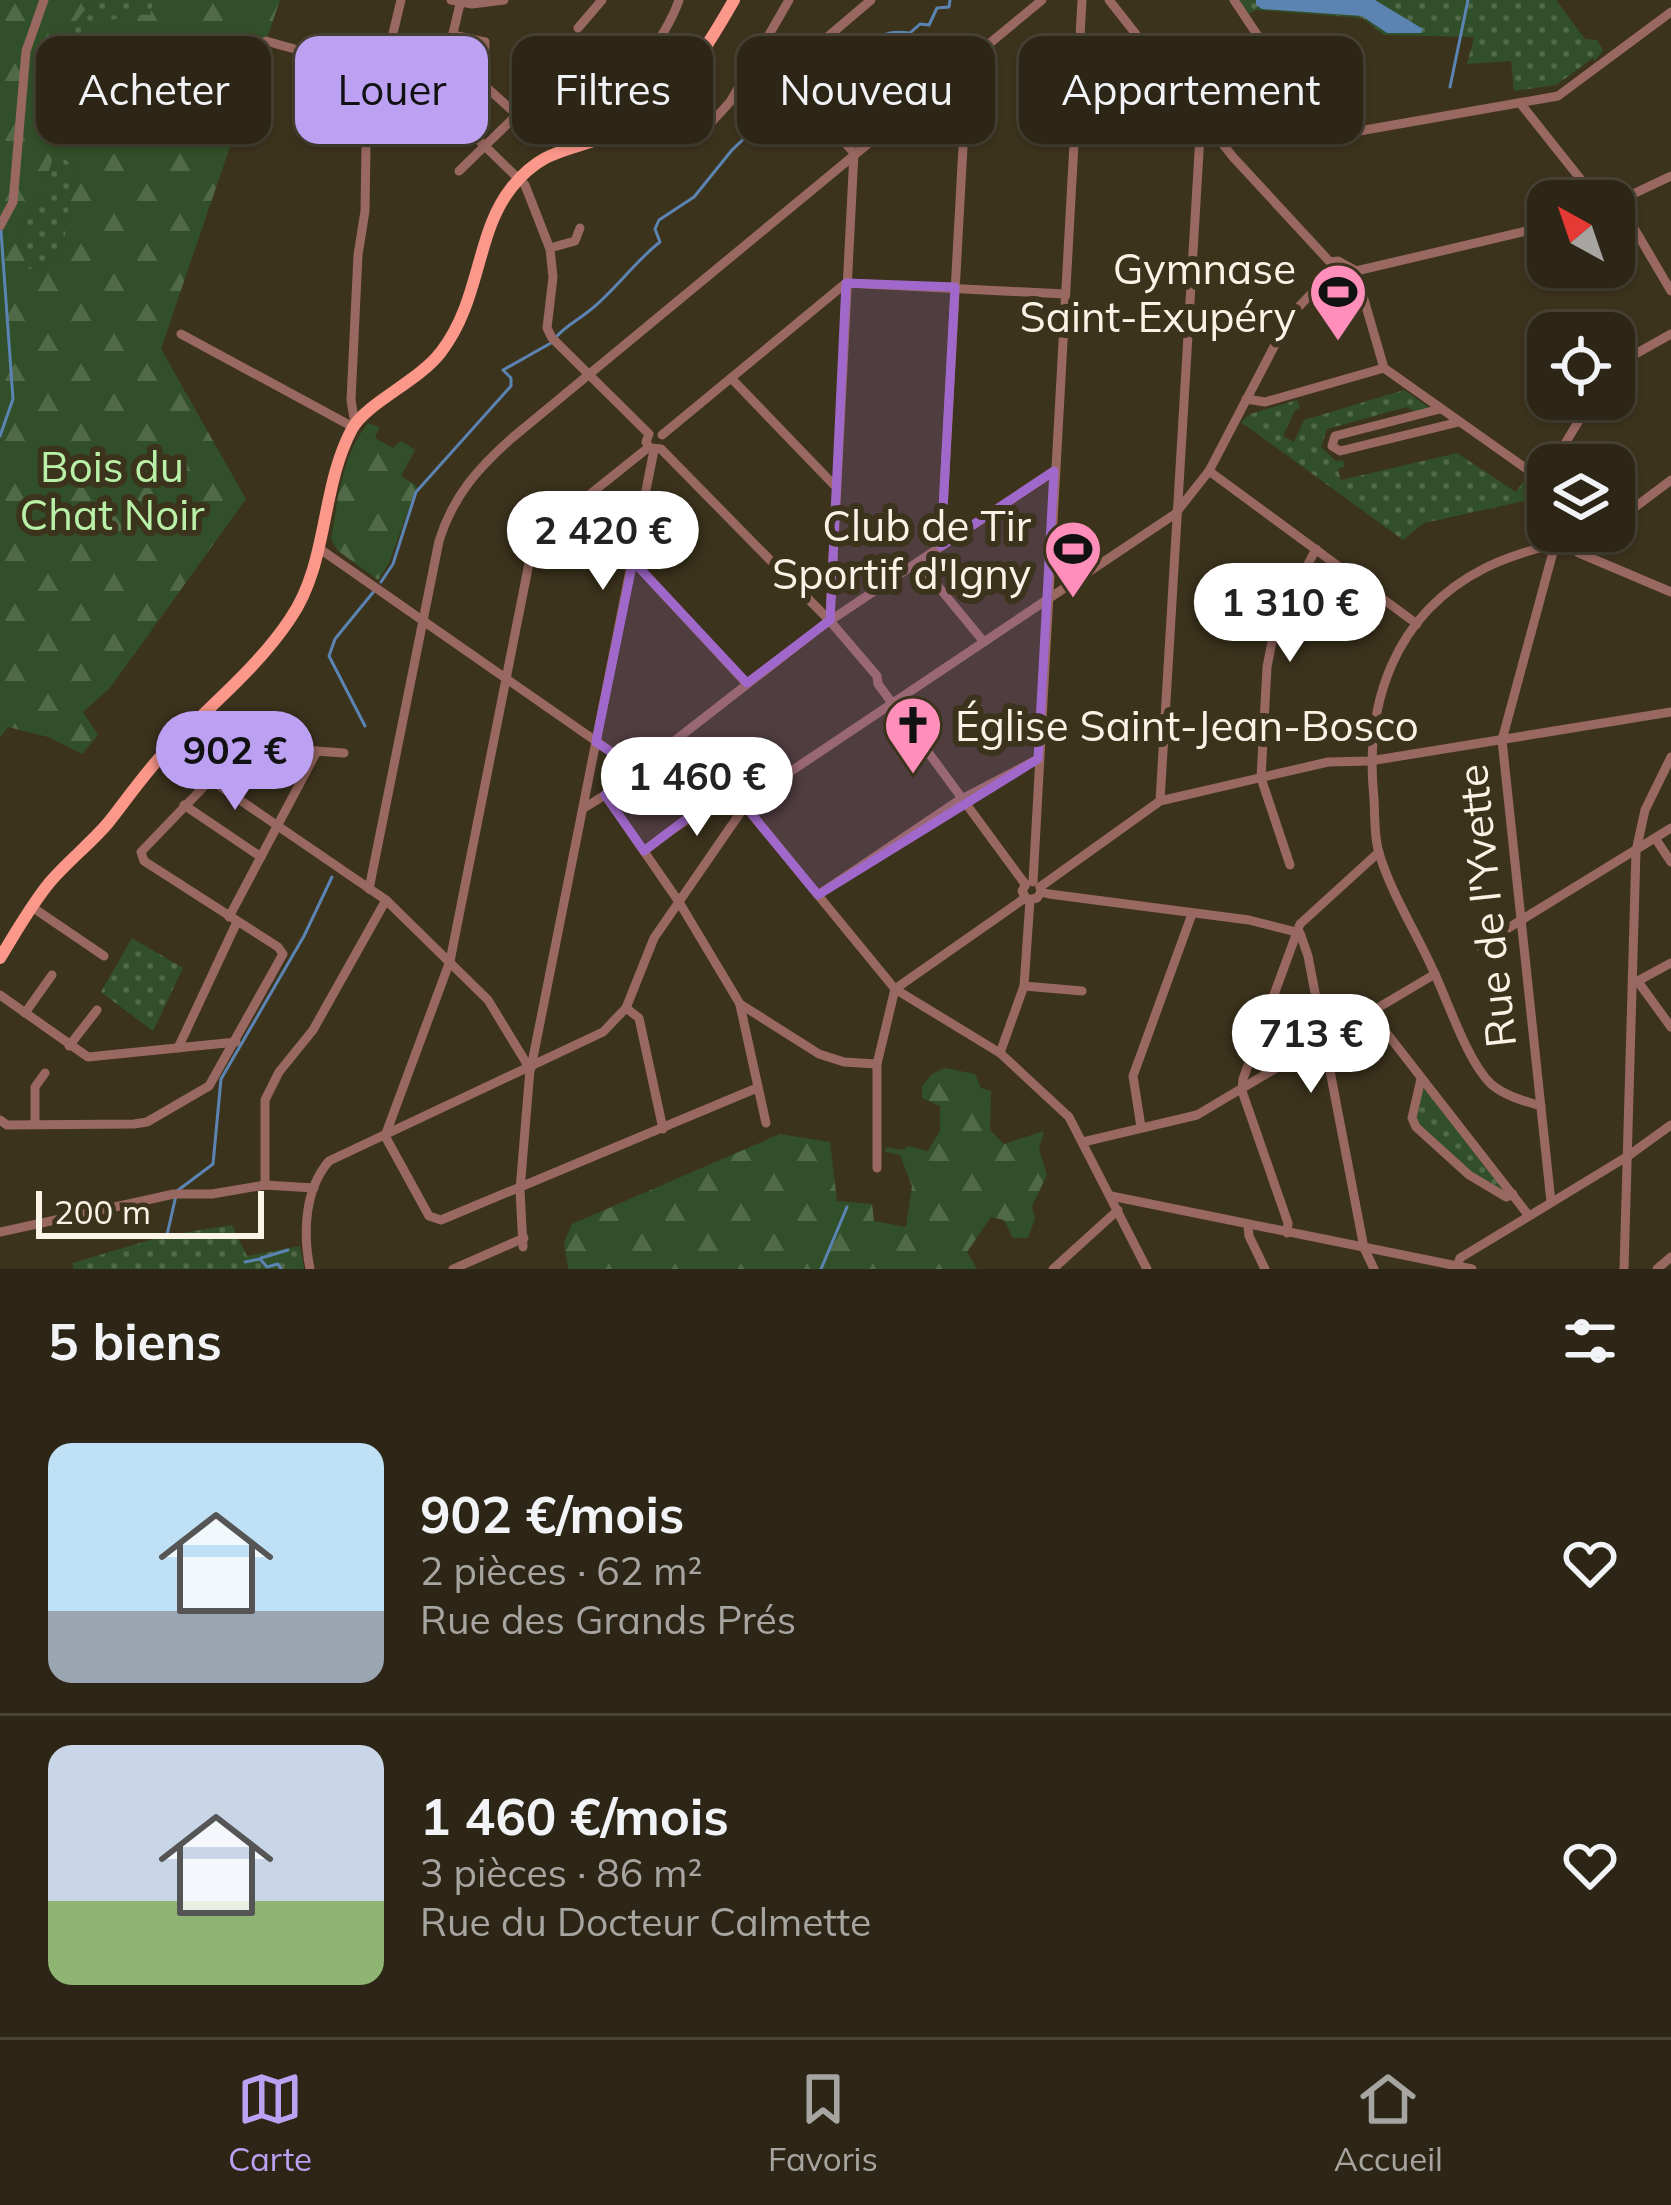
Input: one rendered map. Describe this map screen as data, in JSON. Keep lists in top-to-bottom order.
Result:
{
  "streets": {
    "street": ["Rue de l'Yvette"]
  },
  "parks": ["Bois du Chat Noir"],
  "places": {
    "sports": ["Gymnase Saint-Exupéry", "Club de Tir Sportif d'Igny"],
    "church": ["Église Saint-Jean-Bosco"]
  },
  "scale_bar": "200 m",
  "north": "top left",
  "page": {
    "chip": [
      "Acheter",
      "Louer",
      "Filtres",
      "Nouveau",
      "Appartement"
    ],
    "price": [
      "2 420 €",
      "1 310 €",
      "902 €",
      "1 460 €",
      "713 €"
    ],
    "scale": "200 m",
    "heading": "5 biens",
    "list": [
      {
        "name": "902 €/mois",
        "note": "2 pièces · 62 m² · Rue des Grands Prés"
      },
      {
        "name": "1 460 €/mois",
        "note": "3 pièces · 86 m² · Rue du Docteur Calmette"
      }
    ],
    "tabs": ["Carte", "Favoris", "Accueil"]
  }
}
